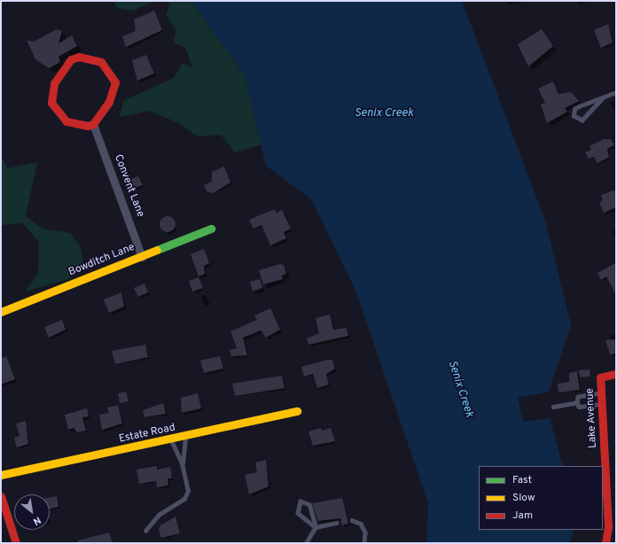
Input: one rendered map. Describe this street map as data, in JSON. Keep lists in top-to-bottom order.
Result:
{
  "streets": {
    "street": [
      "Convent Lane",
      "Bowditch Lane",
      "Lake Avenue",
      "Estate Road"
    ]
  },
  "crossings": [
    ["Convent Lane", "Bowditch Lane"]
  ],
  "water": ["Senix Creek"],
  "legend": ["Fast", "Slow", "Jam"],
  "north": "bottom right"
}
